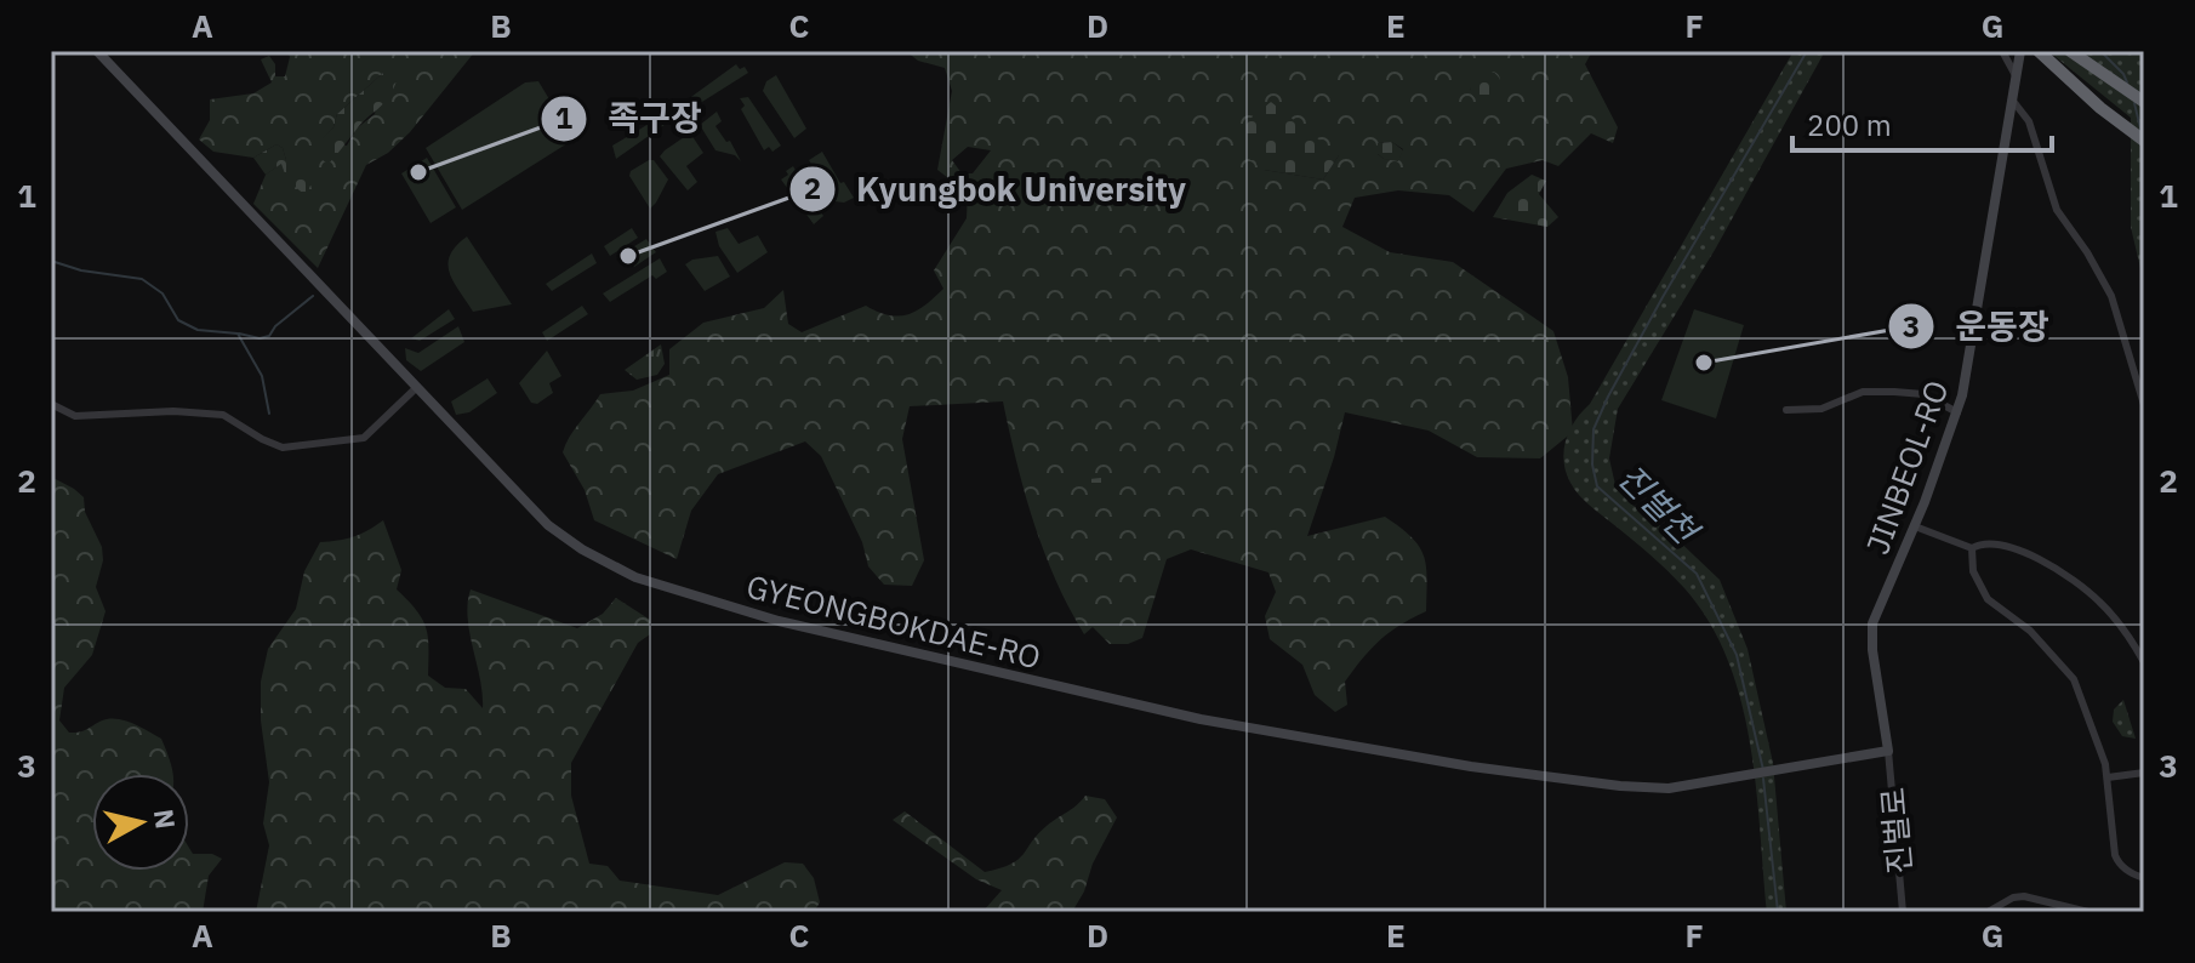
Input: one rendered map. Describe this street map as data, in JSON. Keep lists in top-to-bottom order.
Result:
{
  "streets": {
    "street": ["JINBEOL-RO", "GYEONGBOKDAE-RO", "진벌로"]
  },
  "crossings": [
    ["JINBEOL-RO", "GYEONGBOKDAE-RO"],
    ["JINBEOL-RO", "진벌로"],
    ["GYEONGBOKDAE-RO", "진벌로"]
  ],
  "water": ["진벌천"],
  "places": ["족구장", "Kyungbok University", "운동장"],
  "scale_bar": "200 m",
  "north": "right",
  "grid": {
    "columns": [
      "A",
      "B",
      "C",
      "D",
      "E",
      "F",
      "G"
    ],
    "rows": ["1", "2", "3"]
  }
}
